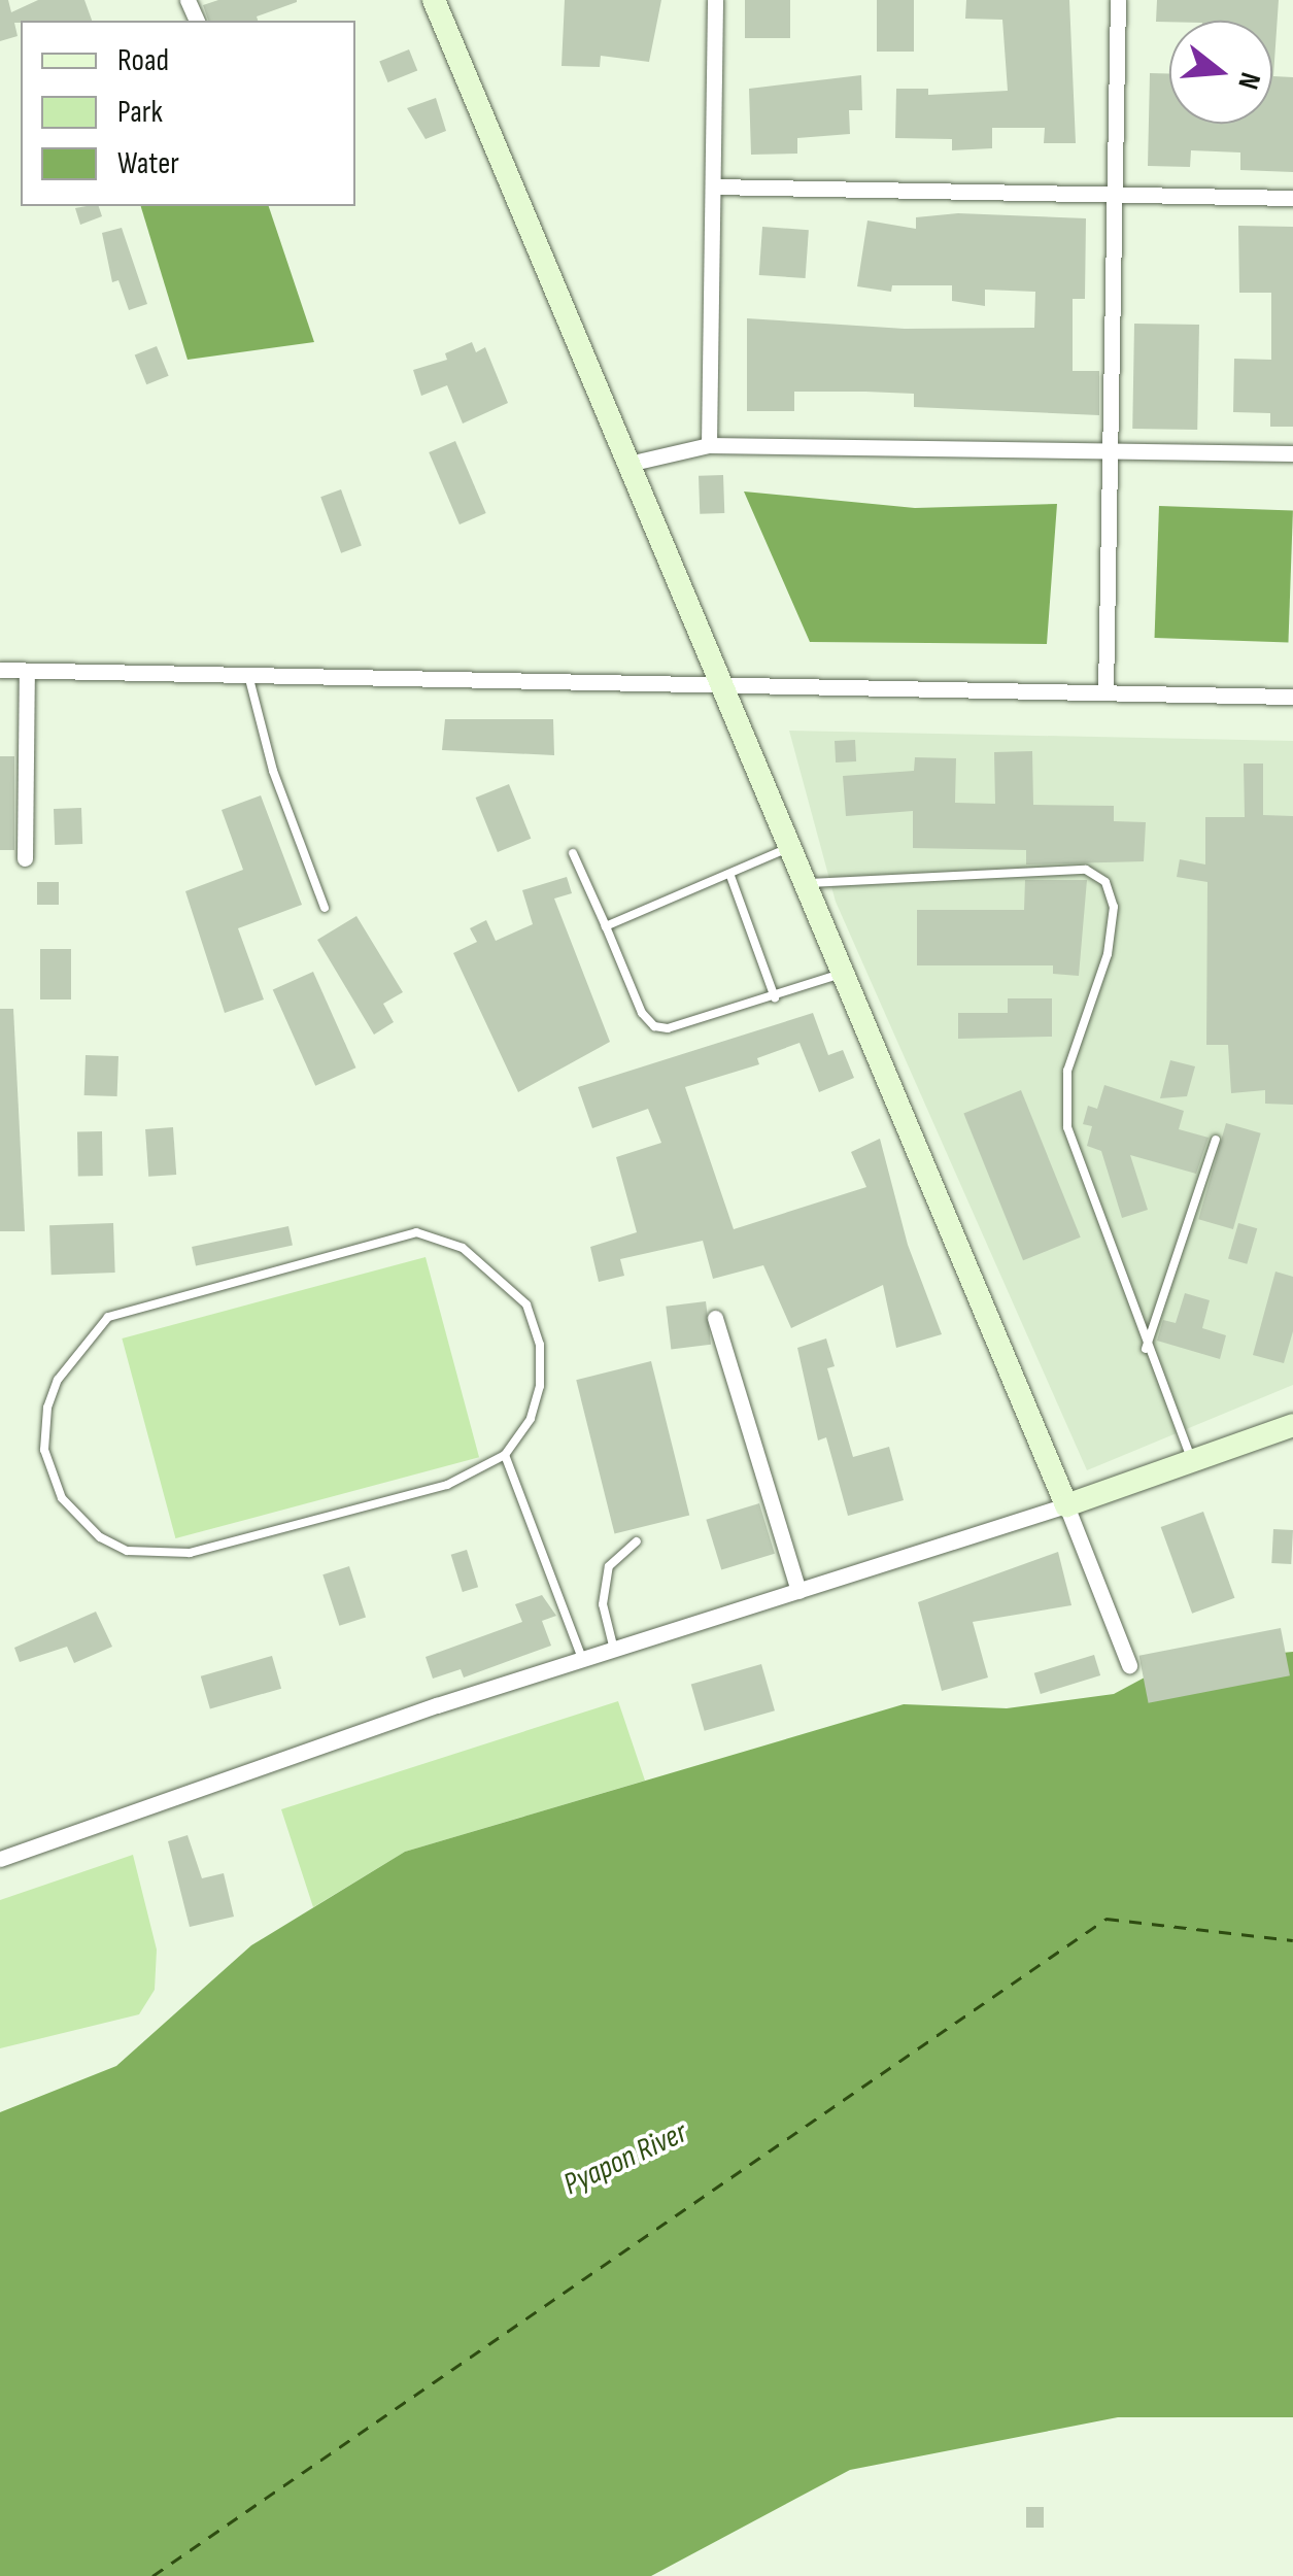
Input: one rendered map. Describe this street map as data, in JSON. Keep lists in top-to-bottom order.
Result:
{
  "water": ["Pyapon River"],
  "legend": ["Road", "Park", "Water"],
  "north": "right"
}
